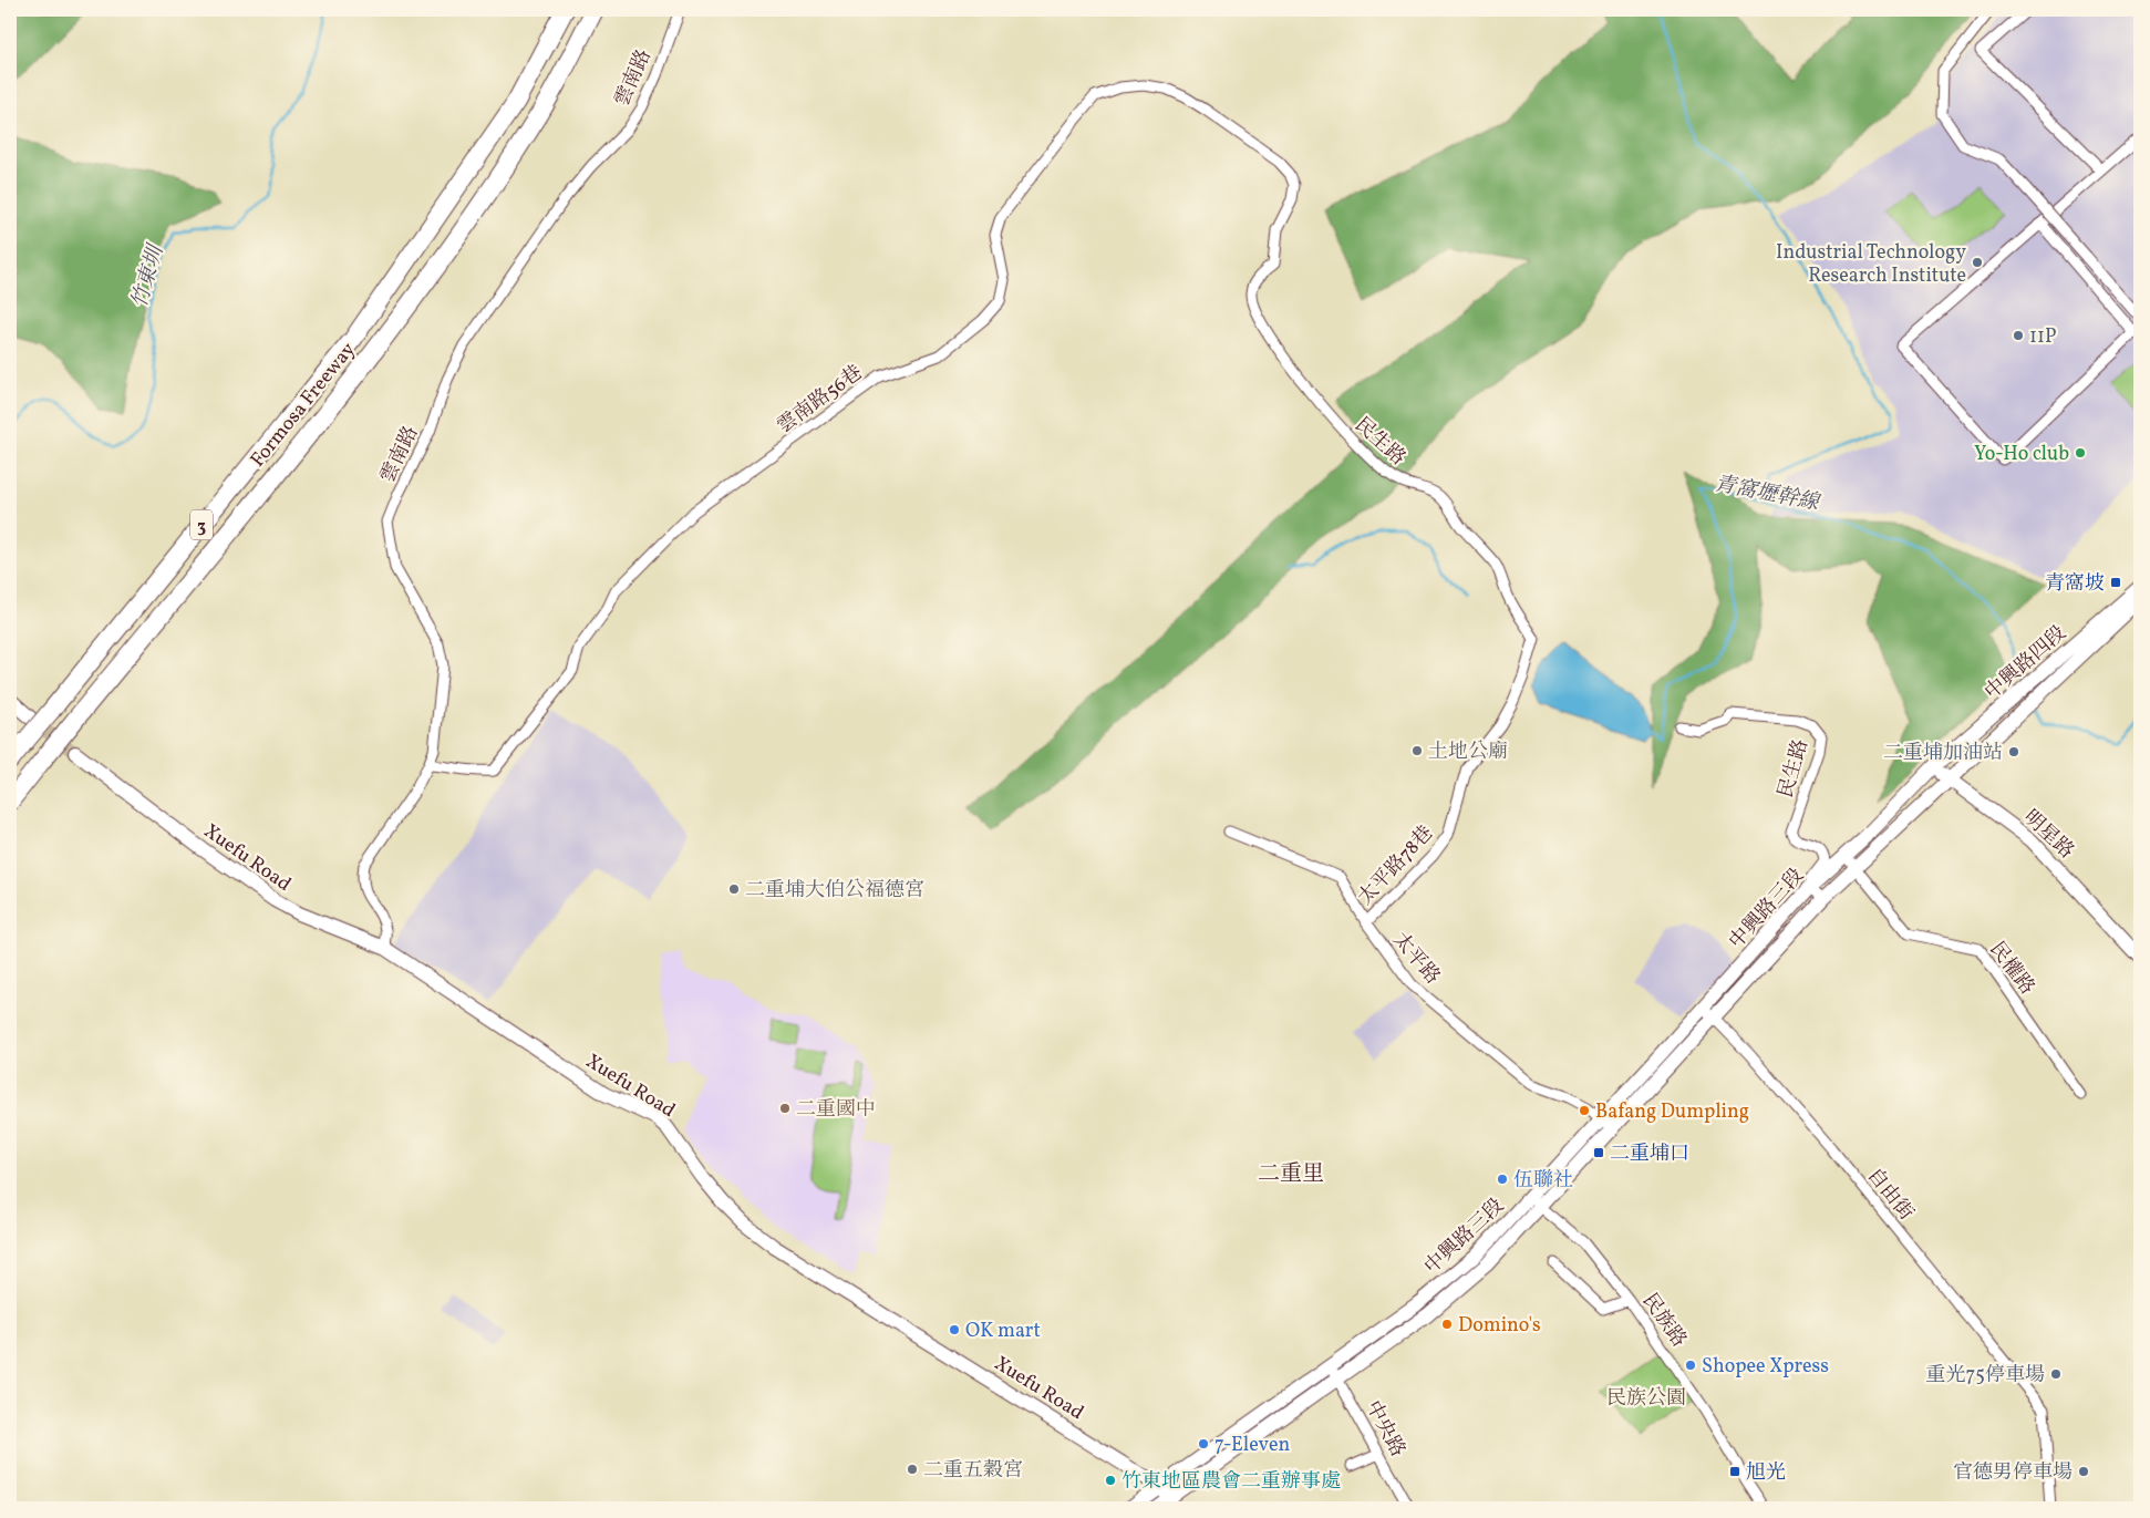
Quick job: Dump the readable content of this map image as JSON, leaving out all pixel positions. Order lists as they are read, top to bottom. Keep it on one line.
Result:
{"streets":{"highway":["Formosa Freeway","3"],"main road":["中興路四段","明星路","Xuefu Road","中興路三段"],"street":["雲南路","雲南路56巷","民生路","太平路78巷","太平路","民權路","自由街","民族路","中央路"]},"crossings":[["雲南路","雲南路56巷"],["雲南路","Xuefu Road"],["雲南路56巷","民生路"],["民生路","太平路78巷"],["民生路","中興路三段"],["中興路四段","明星路"],["中興路四段","中興路三段"],["中興路四段","太平路"],["中興路四段","民權路"],["中興路四段","自由街"],["明星路","中興路三段"],["Xuefu Road","中興路三段"],["太平路78巷","太平路"],["中興路三段","太平路"],["中興路三段","民權路"],["中興路三段","自由街"],["中興路三段","民族路"],["中興路三段","中央路"]],"districts":["二重里"],"water":["竹東圳","青窩壢幹線"],"parks":["民族公園"],"places":{"other":["Industrial Technology Research Institute","11P","Yo-Ho club","土地公廟","二重埔加油站","二重埔大伯公福德宮","二重國中","Bafang Dumpling","伍聯社","Domino's","OK mart","Shopee Xpress","重光75停車場","7-Eleven","二重五穀宮","官德男停車場","竹東地區農會二重辦事處"],"transit":["青窩坡","二重埔口","旭光"]}}
